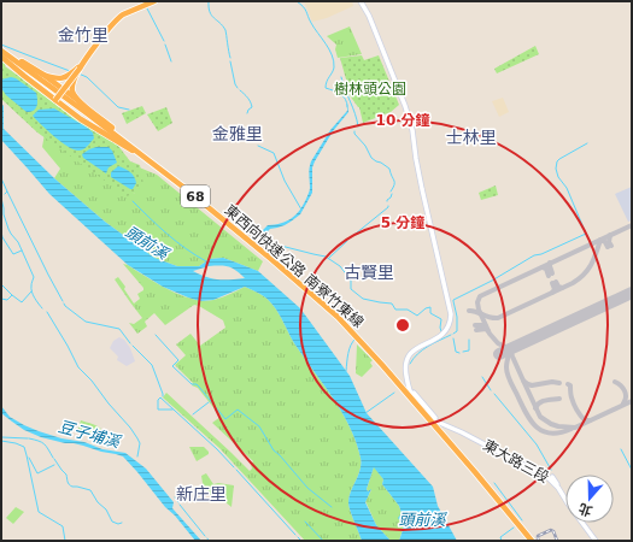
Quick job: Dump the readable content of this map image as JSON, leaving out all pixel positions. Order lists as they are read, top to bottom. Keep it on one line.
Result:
{"streets":{"highway":["68","東西向快速公路 南寮竹東線"],"main road":["東大路三段"]},"districts":["金竹里","金雅里","士林里","古賢里","新庄里"],"water":["頭前溪","豆子埔溪"],"parks":["樹林頭公園"],"north":"bottom","rings":["10 分鐘","5 分鐘"]}
